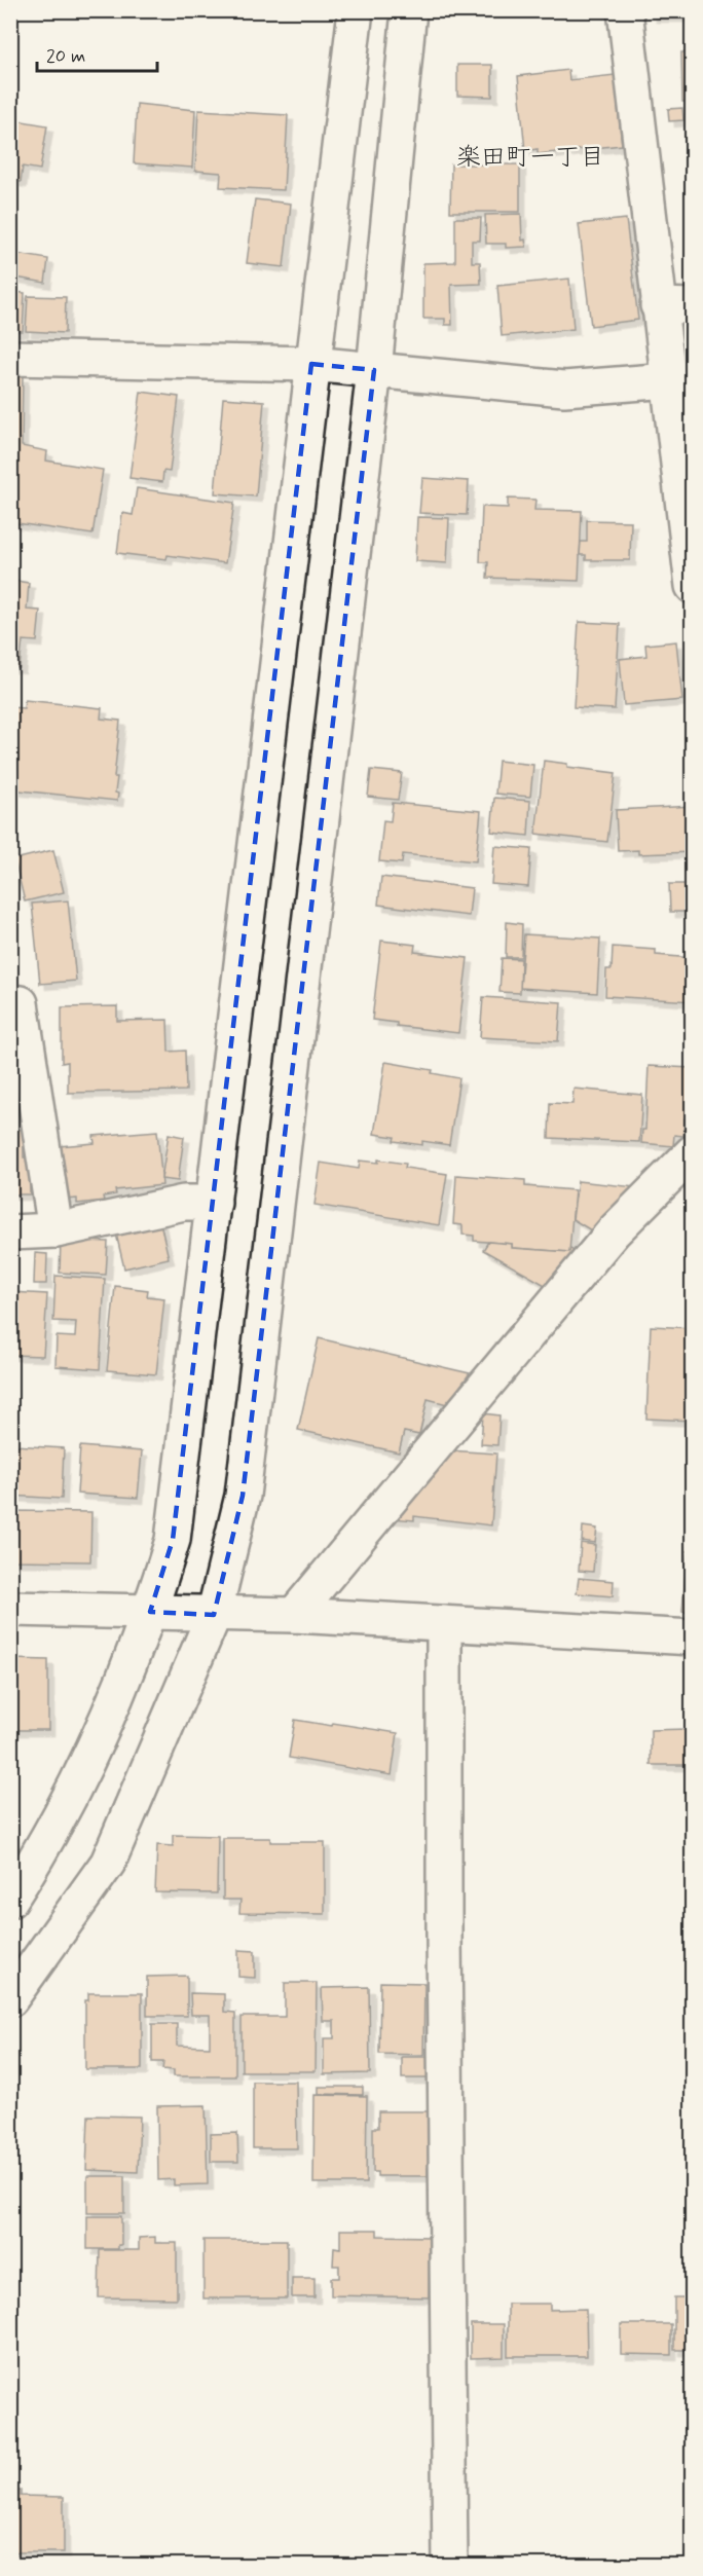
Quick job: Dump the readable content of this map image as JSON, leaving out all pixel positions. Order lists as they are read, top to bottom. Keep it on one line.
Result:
{"districts":["楽田町一丁目"],"scale_bar":"20 m"}
